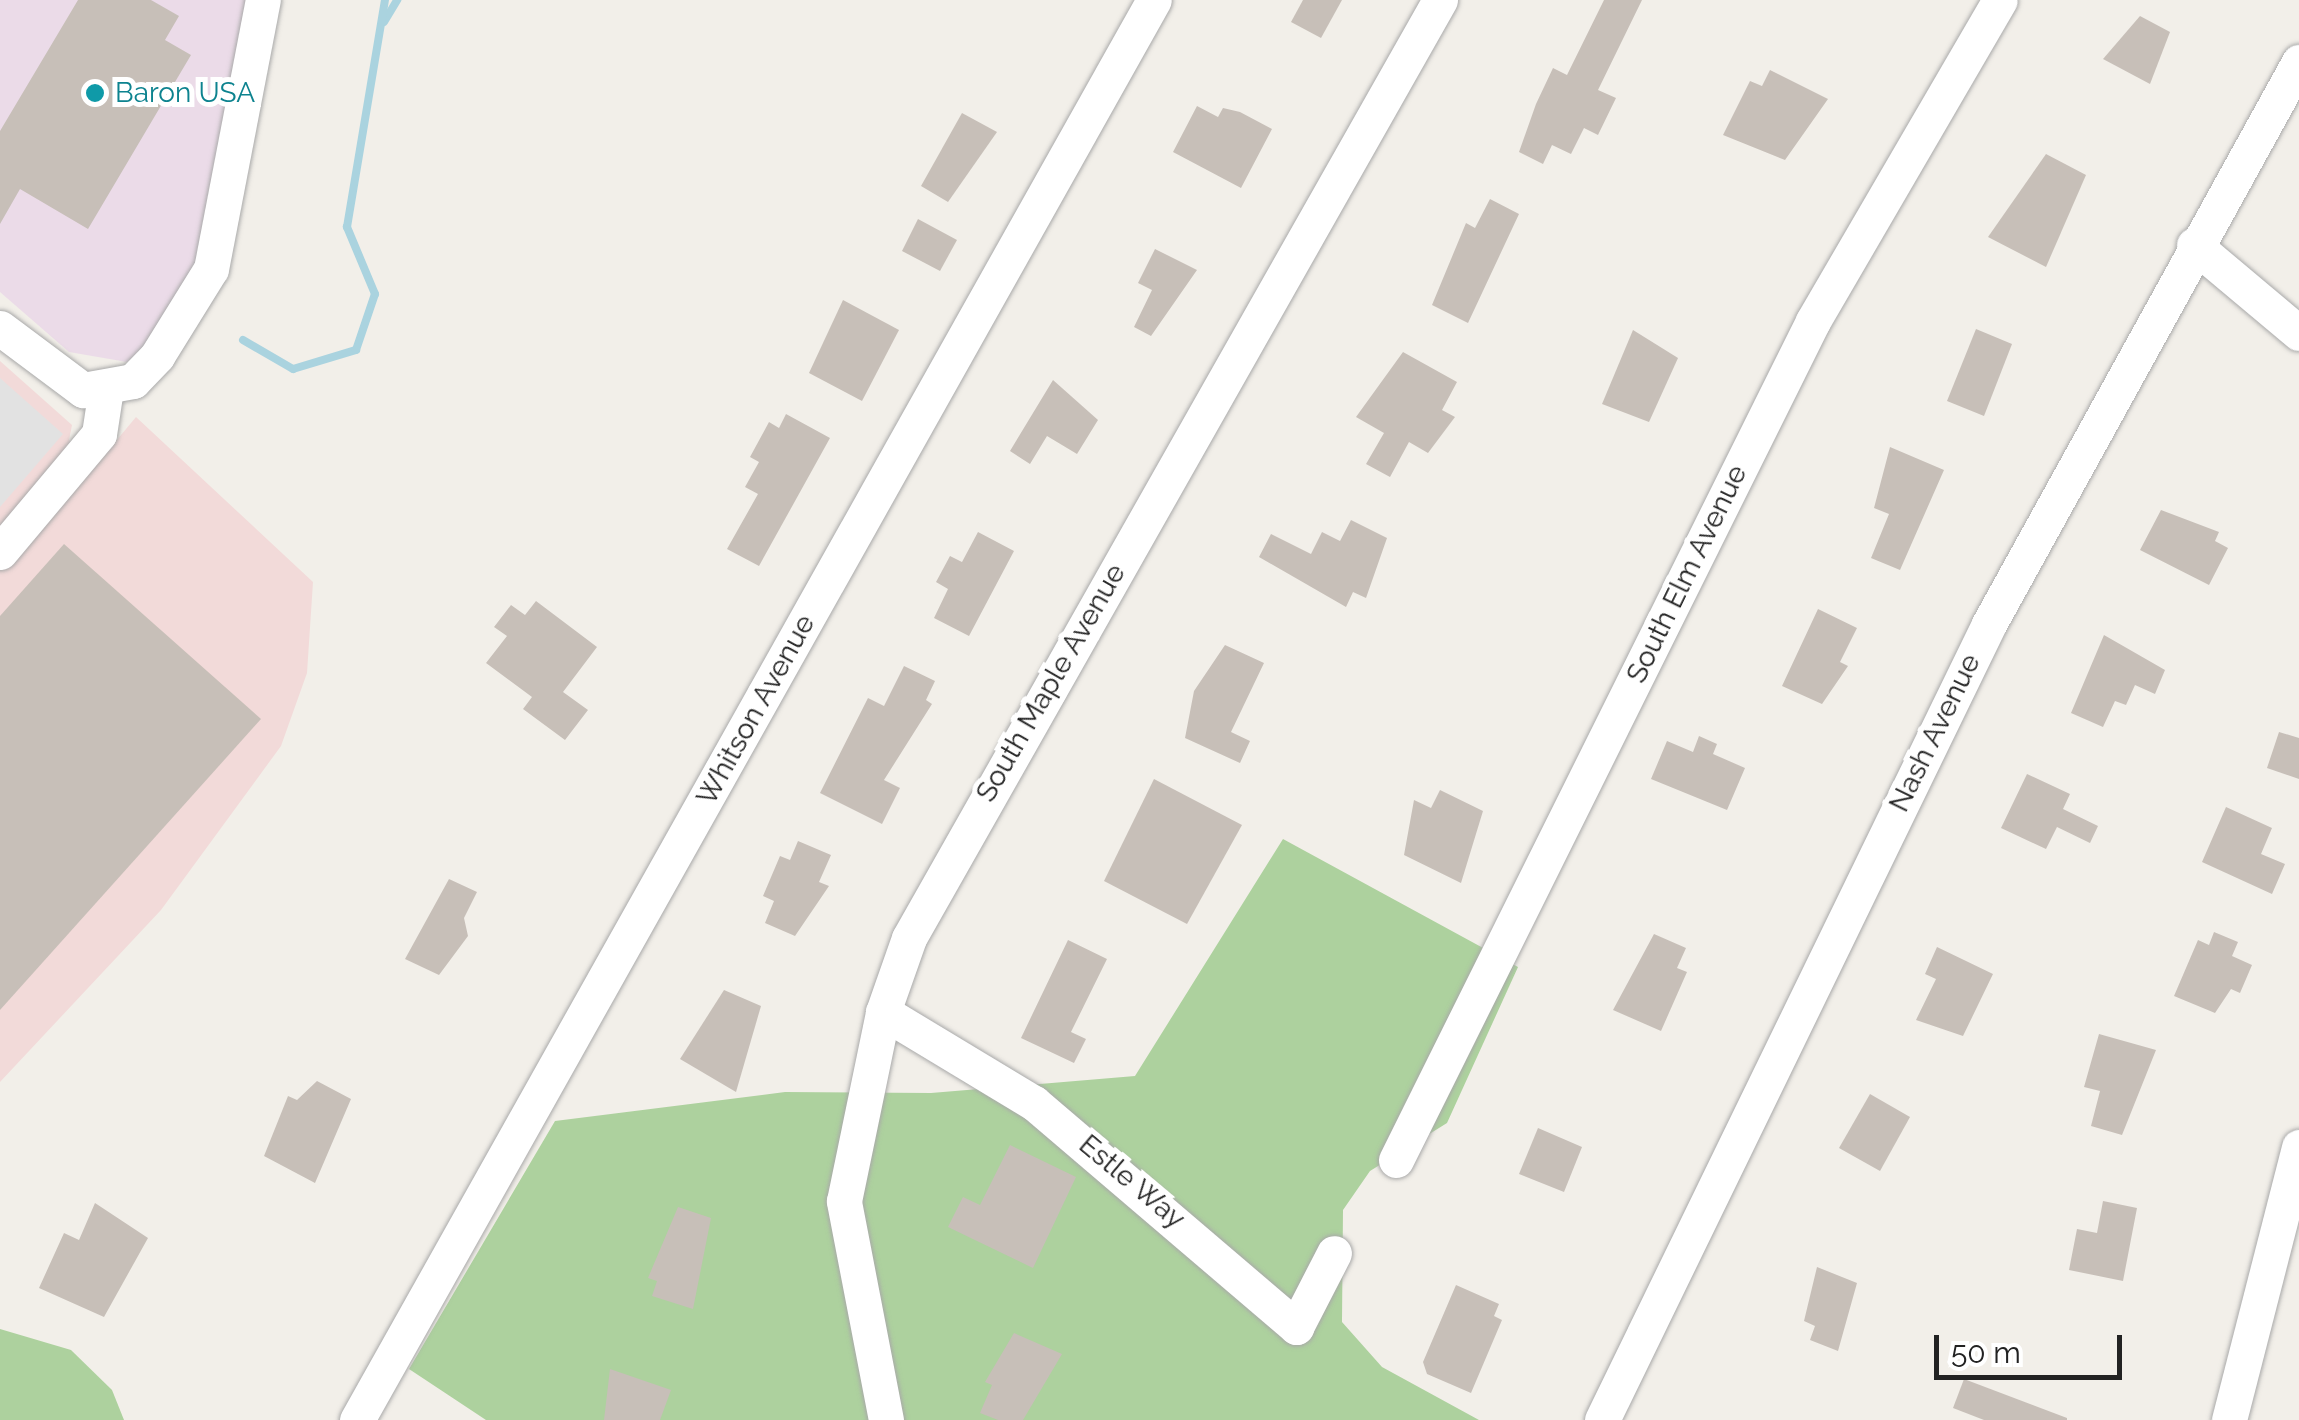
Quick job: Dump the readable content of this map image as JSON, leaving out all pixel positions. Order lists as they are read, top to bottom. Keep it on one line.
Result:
{"streets":{"street":["South Elm Avenue","South Maple Avenue","Whitson Avenue","Nash Avenue","Estle Way"]},"crossings":[["South Maple Avenue","Estle Way"]],"places":["Baron USA"],"scale_bar":"50 m"}
